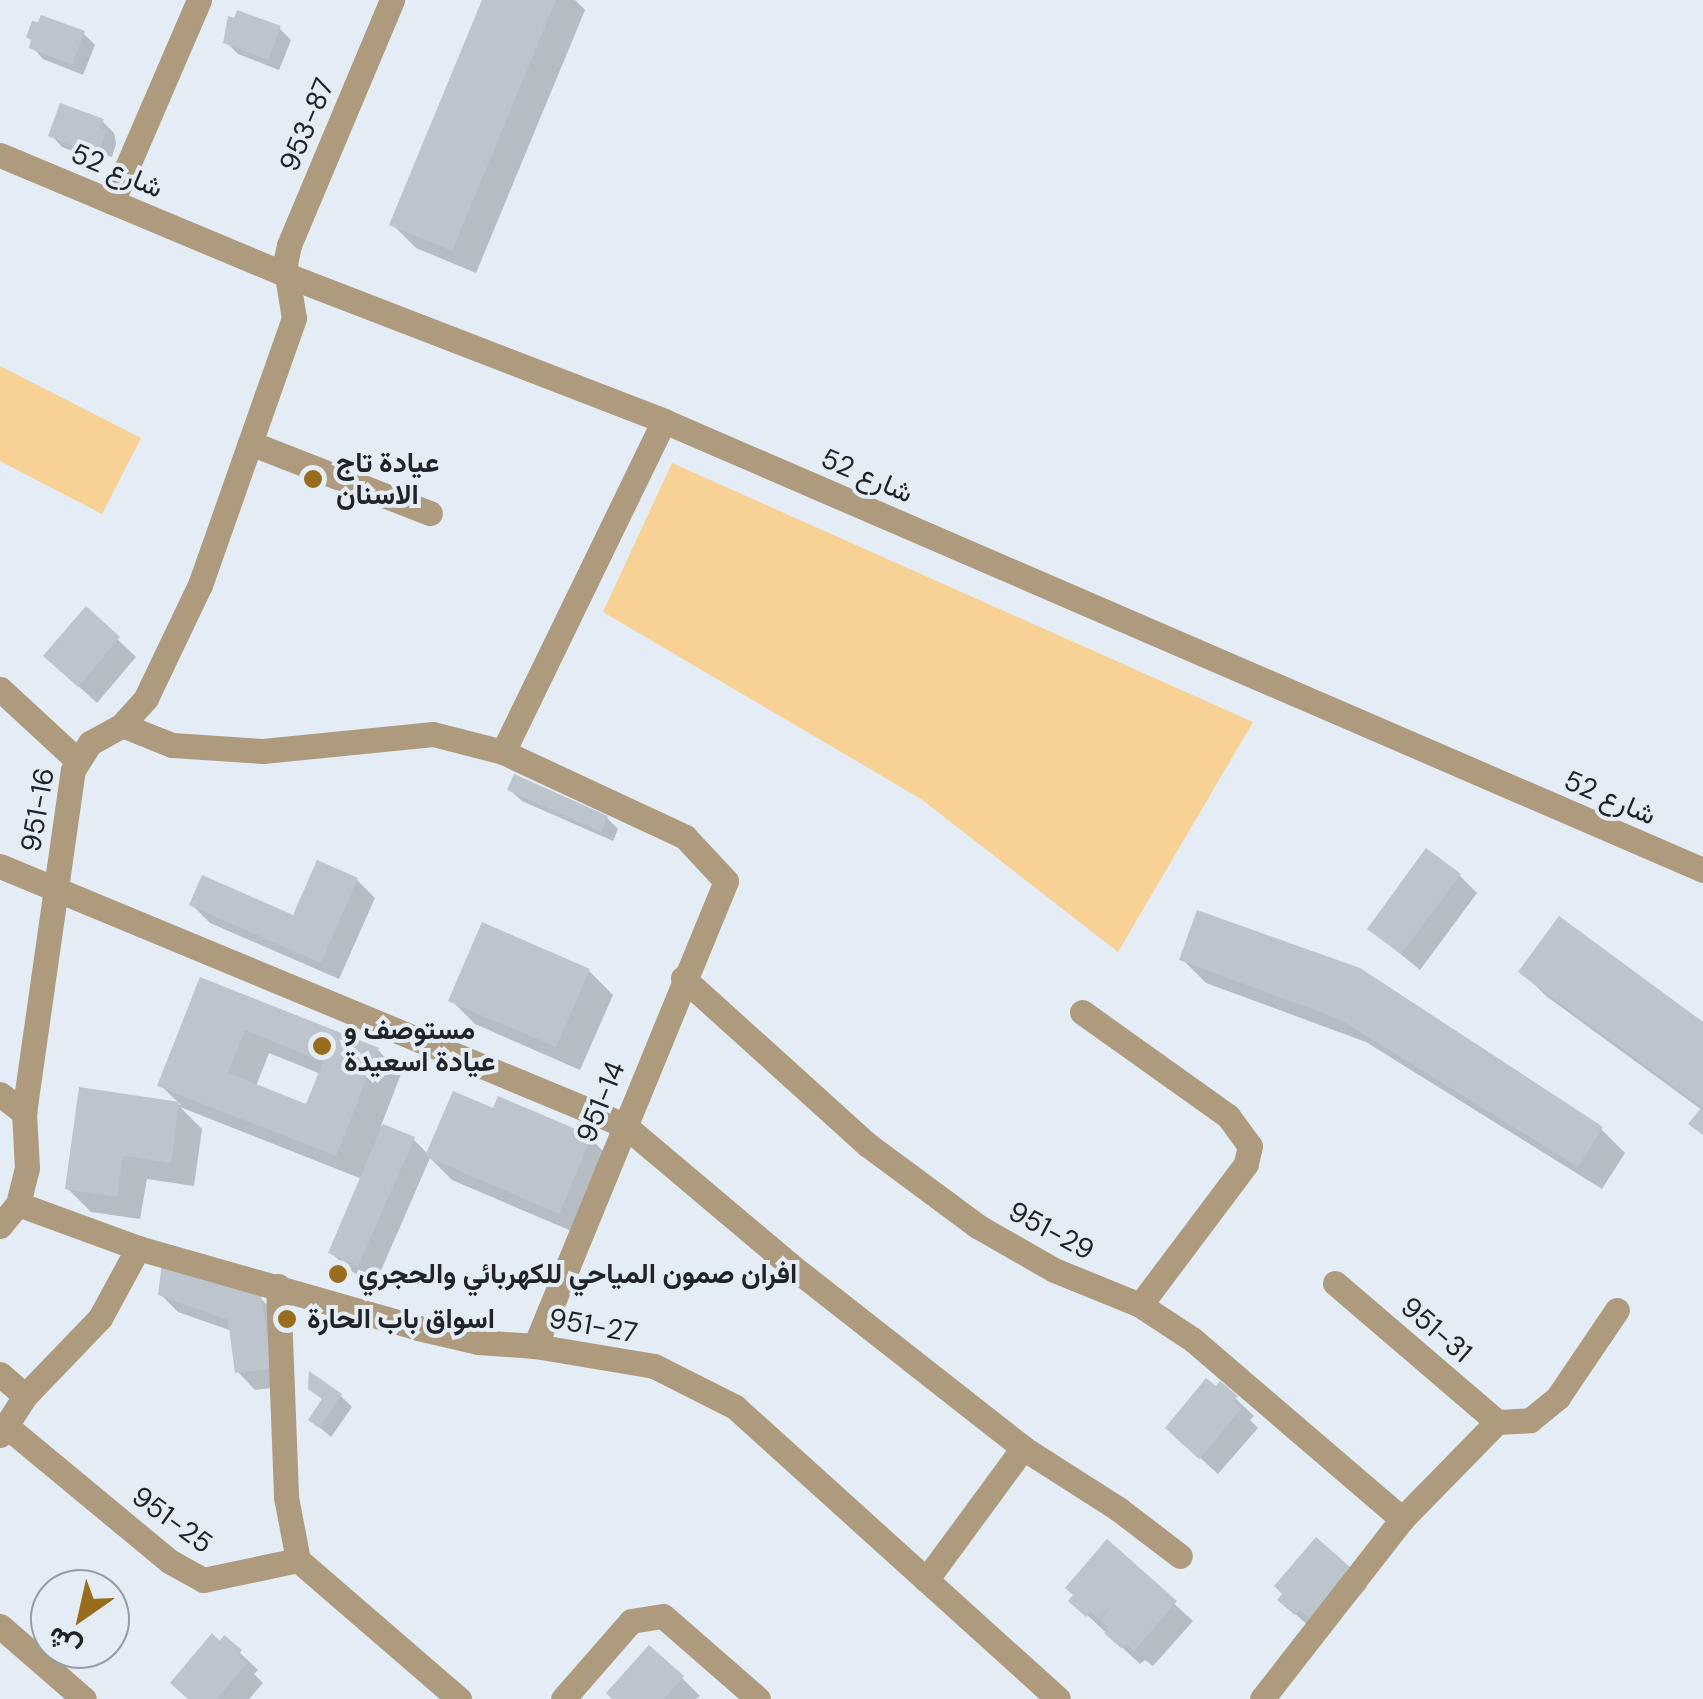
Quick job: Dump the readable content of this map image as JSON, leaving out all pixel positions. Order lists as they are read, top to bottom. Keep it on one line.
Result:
{"streets":{"street":["953-87","شارع 52","951-16","951-14","951-29","951-27","951-31","951-25"]},"crossings":[["953-87","شارع 52"],["953-87","951-16"],["شارع 52","951-16"],["951-16","951-27"],["951-14","951-29"],["951-14","951-27"]],"places":["عيادة تاج الاسنان","مستوصف و عيادة اسعيدة","افران صمون المياحي للكهربائي والحجري","اسواق باب الحارة"],"north":"bottom left"}
